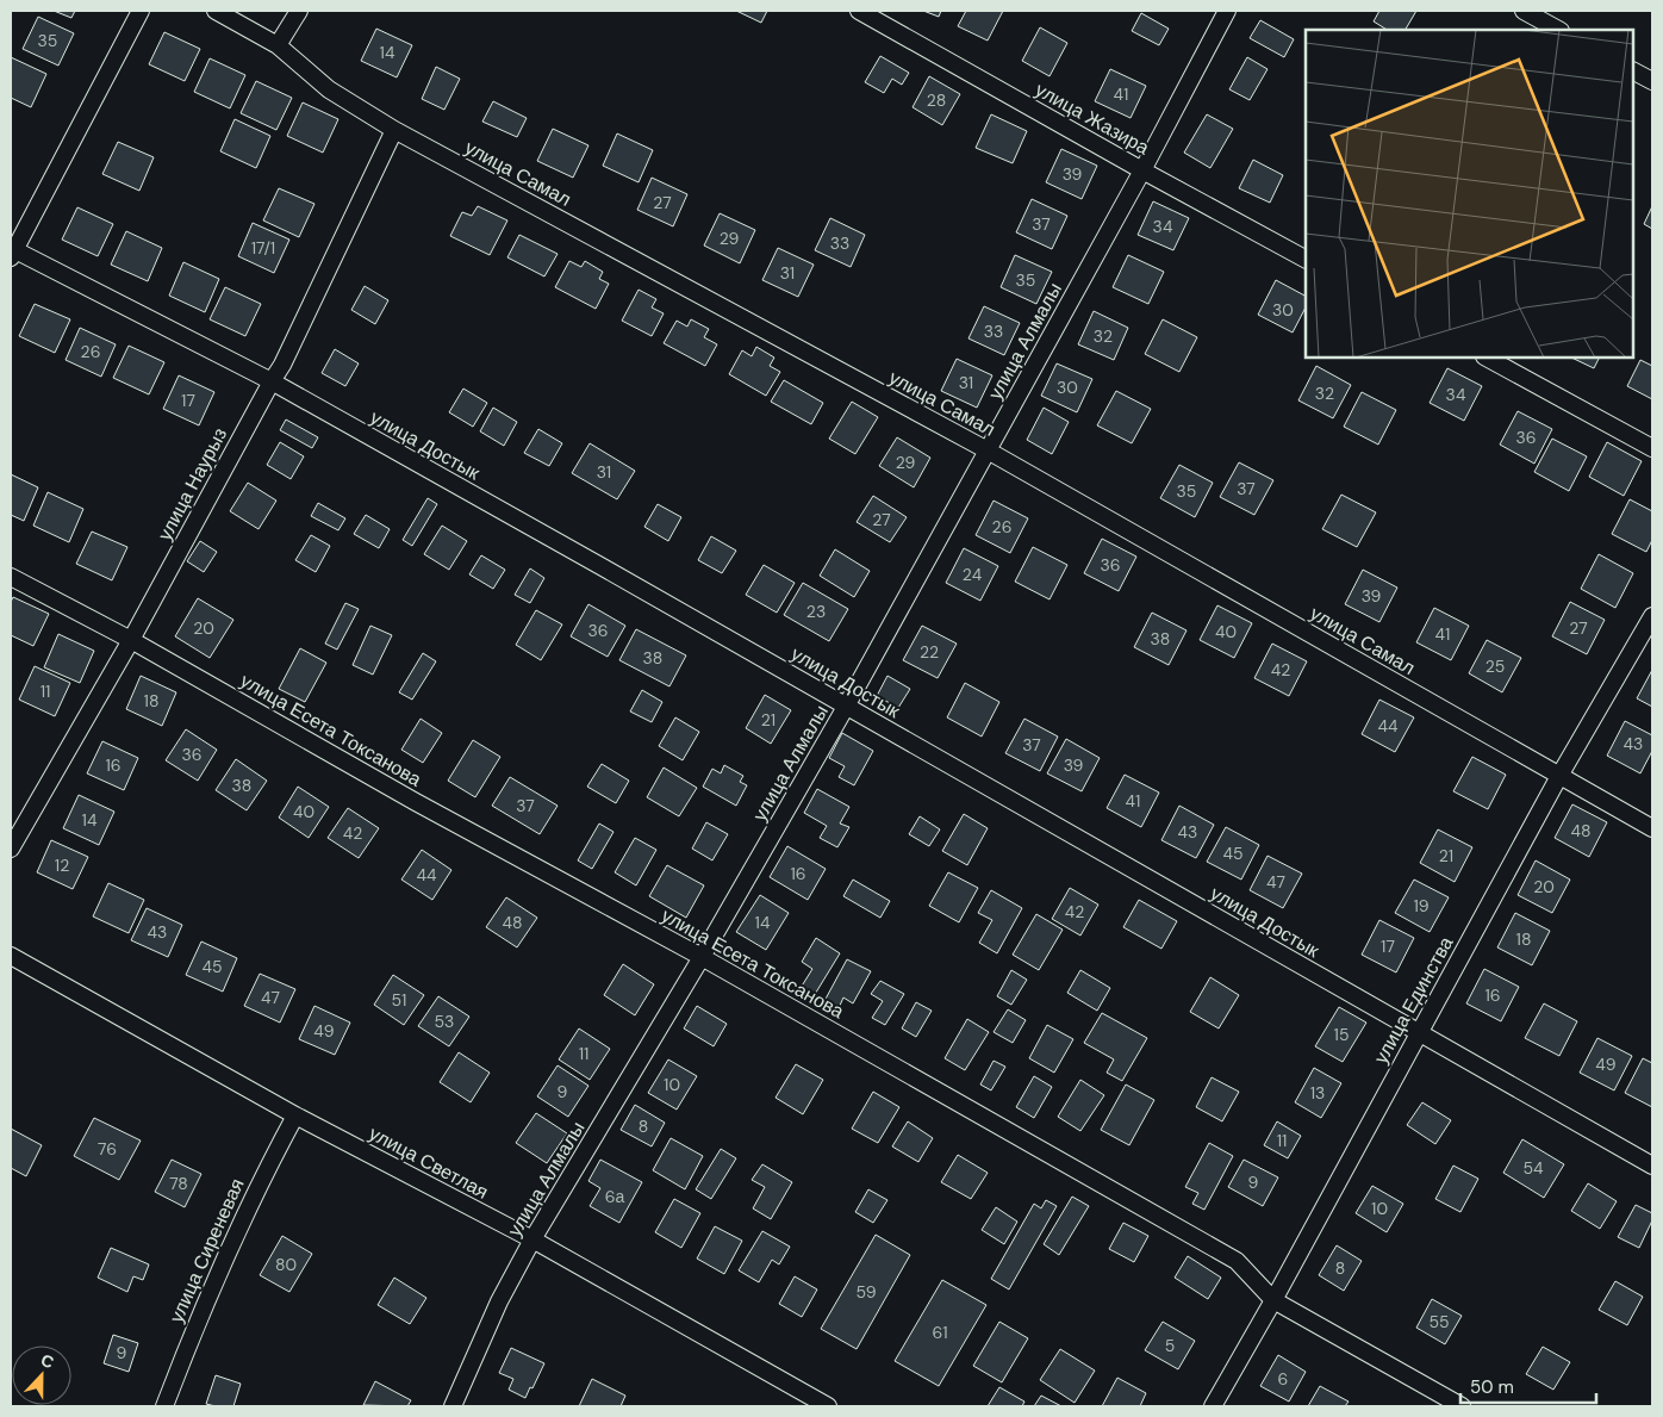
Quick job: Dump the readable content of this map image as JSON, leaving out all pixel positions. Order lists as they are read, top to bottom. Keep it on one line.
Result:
{"streets":{"street":["улица Жазира","улица Самал","улица Алмалы","улица Достык","улица Наурыз","улица Есета Токсанова","улица Единства","улица Светлая","улица Сиреневая"]},"crossings":[["улица Жазира","улица Алмалы"],["улица Самал","улица Алмалы"],["улица Самал","улица Наурыз"],["улица Самал","улица Единства"],["улица Алмалы","улица Достык"],["улица Алмалы","улица Есета Токсанова"],["улица Алмалы","улица Светлая"],["улица Достык","улица Наурыз"],["улица Достык","улица Единства"],["улица Наурыз","улица Есета Токсанова"],["улица Есета Токсанова","улица Единства"],["улица Светлая","улица Сиреневая"]],"house_numbers":["35","14","41","28","39","27","37","34","29","33","17/1","31","35","30","33","32","26","31","30","32","34","17","36","29","31","37","35","27","26","36","24","39","23","20","27","36","40","41","38","22","38","25","42","11","18","21","44","43","37","36","16","39","38","41","37","40","14","48","43","42","45","21","12","16","44","47","20","19","42","48","14","43","18","17","45","16","47","51","53","49","15","11","49","10","9","13","8","11","76","54","9","78","6а","10","80","8","59","55","61","5","9","6"],"scale_bar":"50 m","north":"top"}
